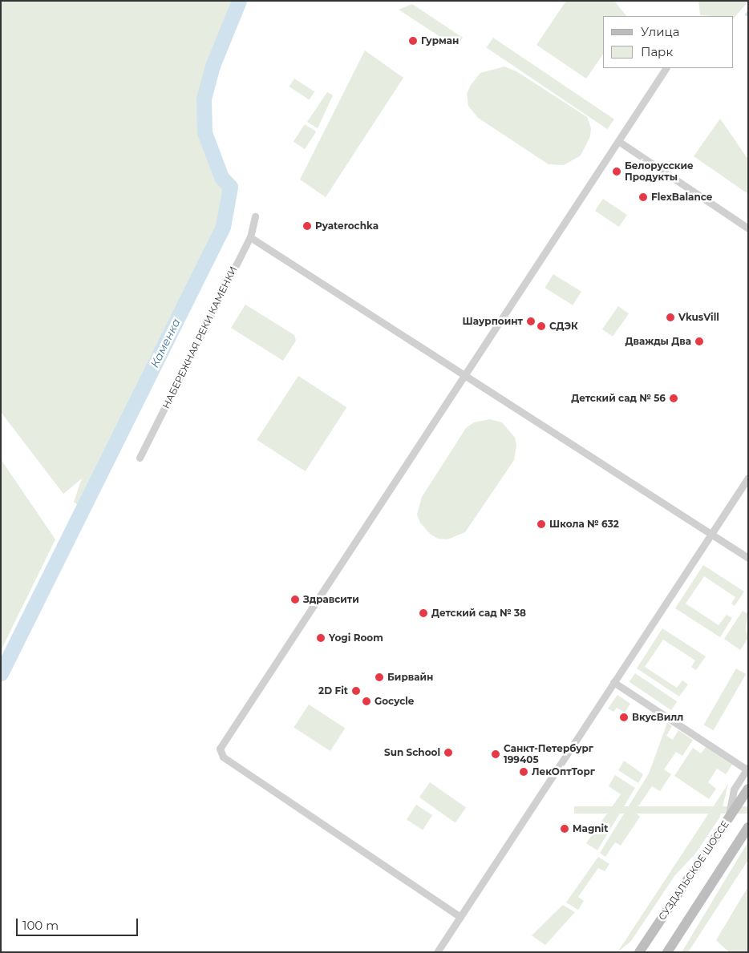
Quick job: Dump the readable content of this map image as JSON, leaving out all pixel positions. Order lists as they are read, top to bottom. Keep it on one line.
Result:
{"streets":{"main road":["СУЗДАЛЬСКОЕ ШОССЕ"],"street":["НАБЕРЕЖНАЯ РЕКИ КАМЕНКИ"]},"water":["Каменка"],"places":["Гурман","Белорусские Продукты","FlexBalance","Pyaterochka","VkusVill","Шаурпоинт","СДЭК","Дважды Два","Детский сад № 56","Школа № 632","Здравсити","Детский сад № 38","Yogi Room","Бирвайн","2D Fit","Gocycle","ВкусВилл","Sun School","Санкт-Петербург 199405","ЛекОптТорг","Magnit"],"legend":["Улица","Парк"],"scale_bar":"100 m"}
